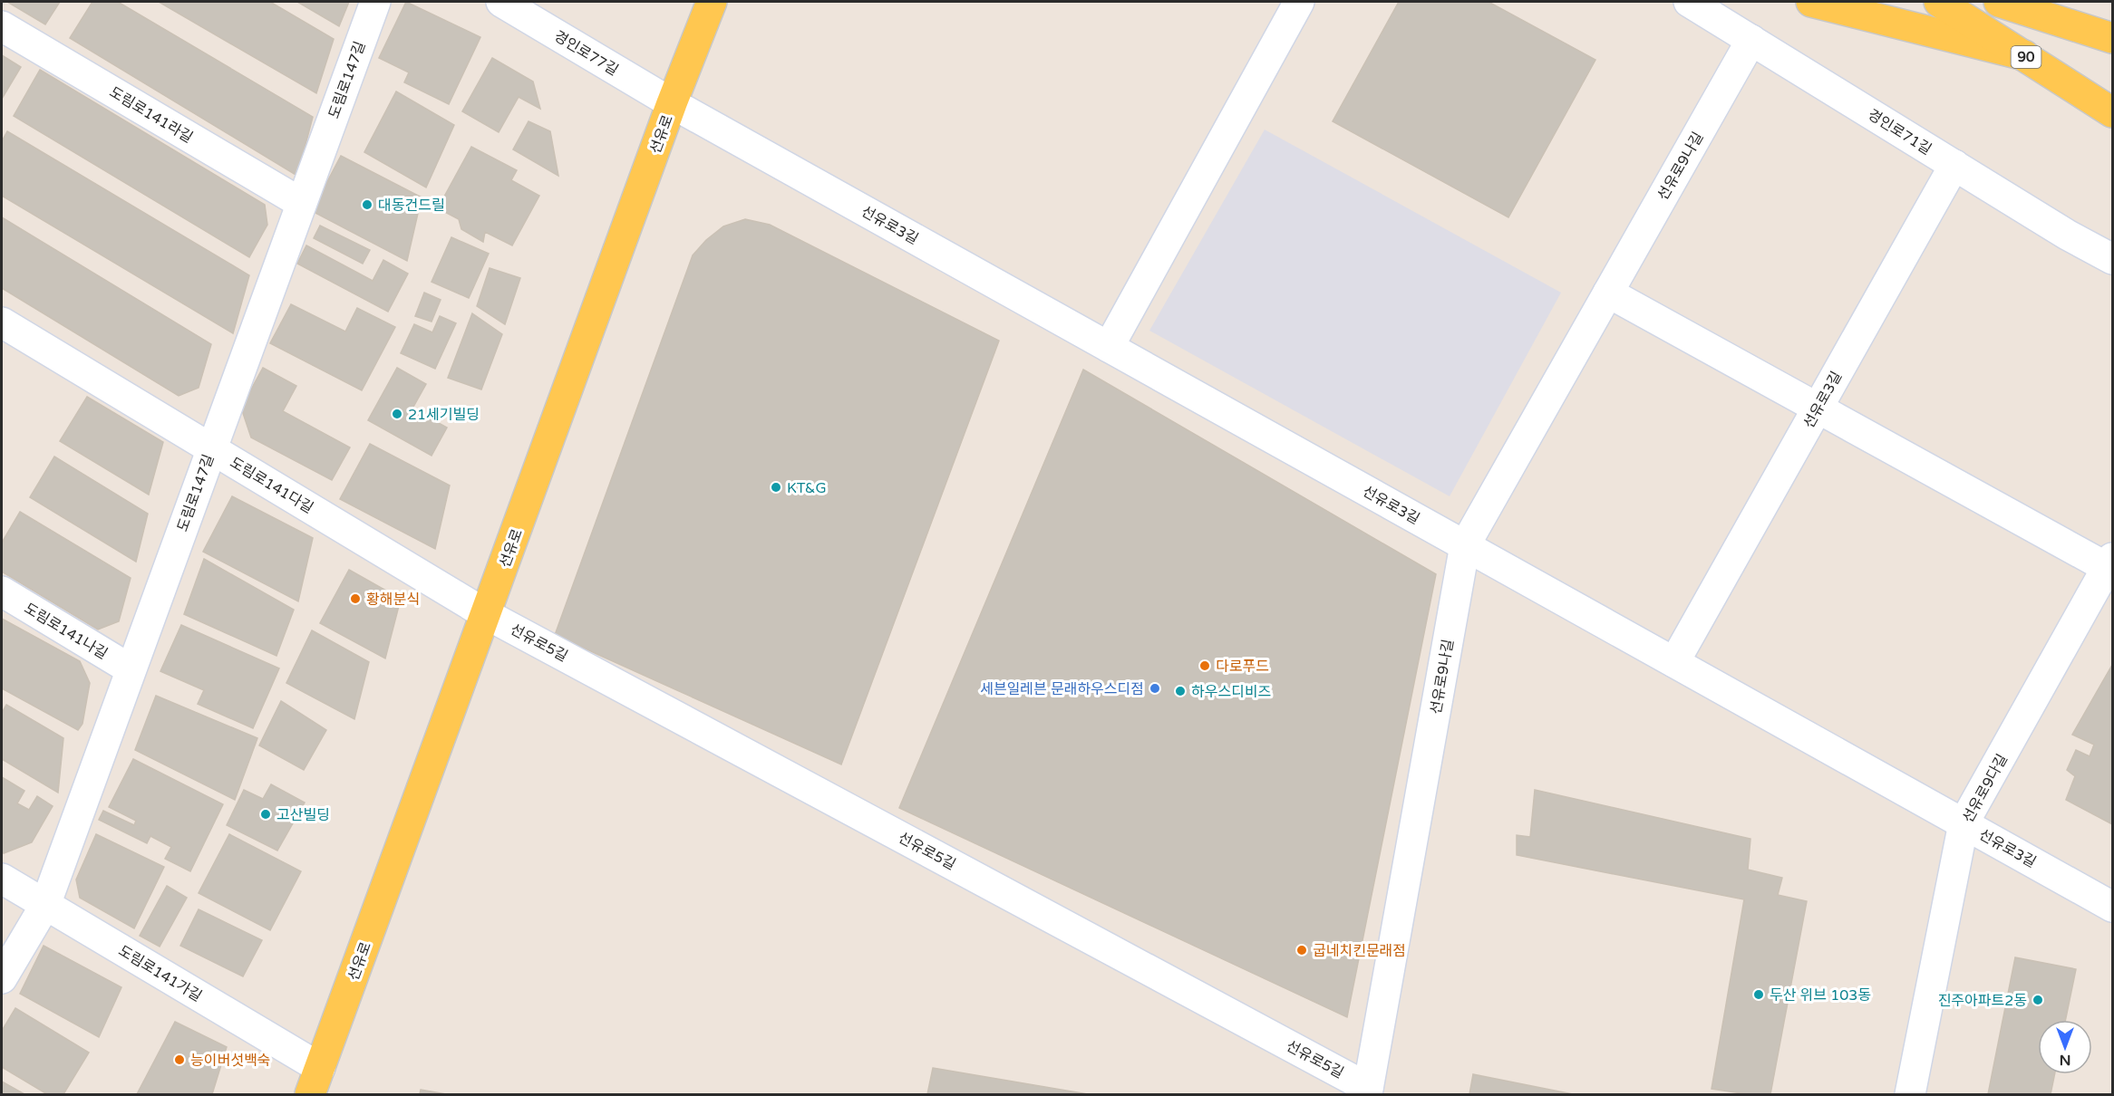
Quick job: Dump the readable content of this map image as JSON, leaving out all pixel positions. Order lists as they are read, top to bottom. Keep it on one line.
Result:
{"streets":{"main road":["90","선유로"],"street":["경인로77길","도림로147길","도림로141라길","경인로71길","선유로9나길","선유로3길","도림로141다길","도림로141나길","선유로5길","선유로9다길","도림로141가길"]},"crossings":[["경인로77길","선유로"],["경인로77길","선유로3길"],["도림로147길","도림로141라길"],["도림로147길","도림로141다길"],["도림로147길","도림로141나길"],["도림로147길","도림로141가길"],["경인로71길","선유로9나길"],["경인로71길","선유로3길"],["선유로","선유로3길"],["선유로","도림로141다길"],["선유로","선유로5길"],["선유로","도림로141가길"],["선유로9나길","선유로3길"],["선유로9나길","선유로5길"],["선유로3길","선유로9다길"],["도림로141다길","선유로5길"]],"places":["대동건드릴","21세기빌딩","KT&G","황해분식","다로푸드","세븐일레븐 문래하우스디점","하우스디비즈","고산빌딩","굽네치킨문래점","두산 위브 103동","진주아파트2동","능이버섯백숙"],"north":"bottom"}
